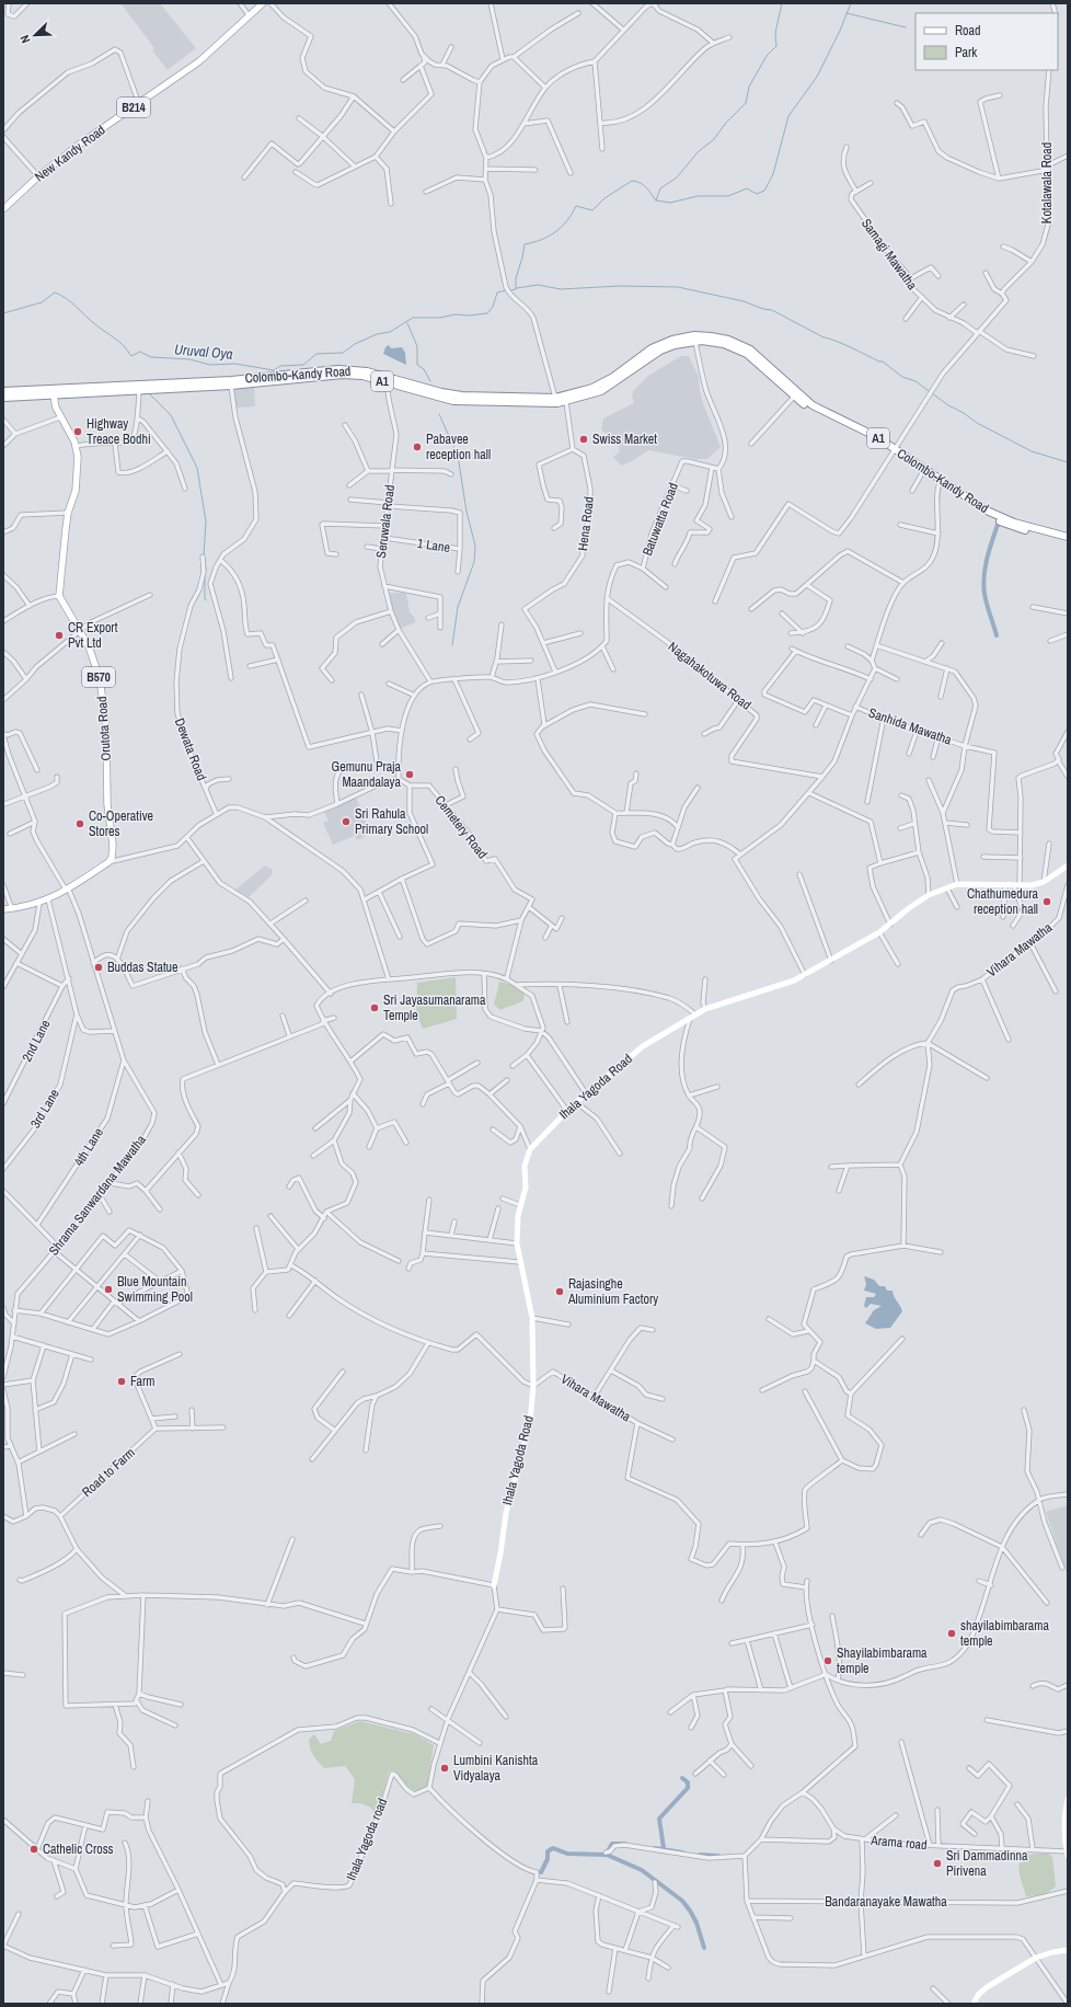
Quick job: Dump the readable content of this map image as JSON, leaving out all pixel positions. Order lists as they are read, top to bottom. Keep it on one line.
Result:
{"streets":{"highway":["Colombo-Kandy Road","A1"],"main road":["B214","New Kandy Road","B570","Orutota Road"],"street":["Kotalawala Road","Samagi Mawatha","Batuwatta Road","Seruwala Road","Hena Road","1 Lane","Nagahakotuwa Road","Sanhida Mawatha","Dewata Road","Cemetery Road","Vihara Mawatha","2nd Lane","Ihala Yagoda Road","3rd Lane","4th Lane","Shrama Sanwardana Mawatha","Road to Farm","Ihala Yagoda road","Arama road","Bandaranayake Mawatha"]},"crossings":[["Kotalawala Road","Samagi Mawatha"],["Kotalawala Road","Colombo-Kandy Road"],["Colombo-Kandy Road","Seruwala Road"],["Batuwatta Road","Nagahakotuwa Road"],["Seruwala Road","1 Lane"],["Vihara Mawatha","Ihala Yagoda Road"],["4th Lane","Shrama Sanwardana Mawatha"]],"water":["Uruval Oya"],"places":["Highway Treace Bodhi","Swiss Market","Pabavee reception hall","CR Export Pvt Ltd","Gemunu Praja Maandalaya","Sri Rahula Primary School","Co-Operative Stores","Chathumedura reception hall","Buddas Statue","Sri Jayasumanarama Temple","Blue Mountain Swimming Pool","Rajasinghe Aluminium Factory","Farm","shayilabimbarama temple","Shayilabimbarama temple","Lumbini Kanishta Vidyalaya","Cathelic Cross","Sri Dammadinna Pirivena"],"legend":["Road","Park"],"north":"bottom left"}
